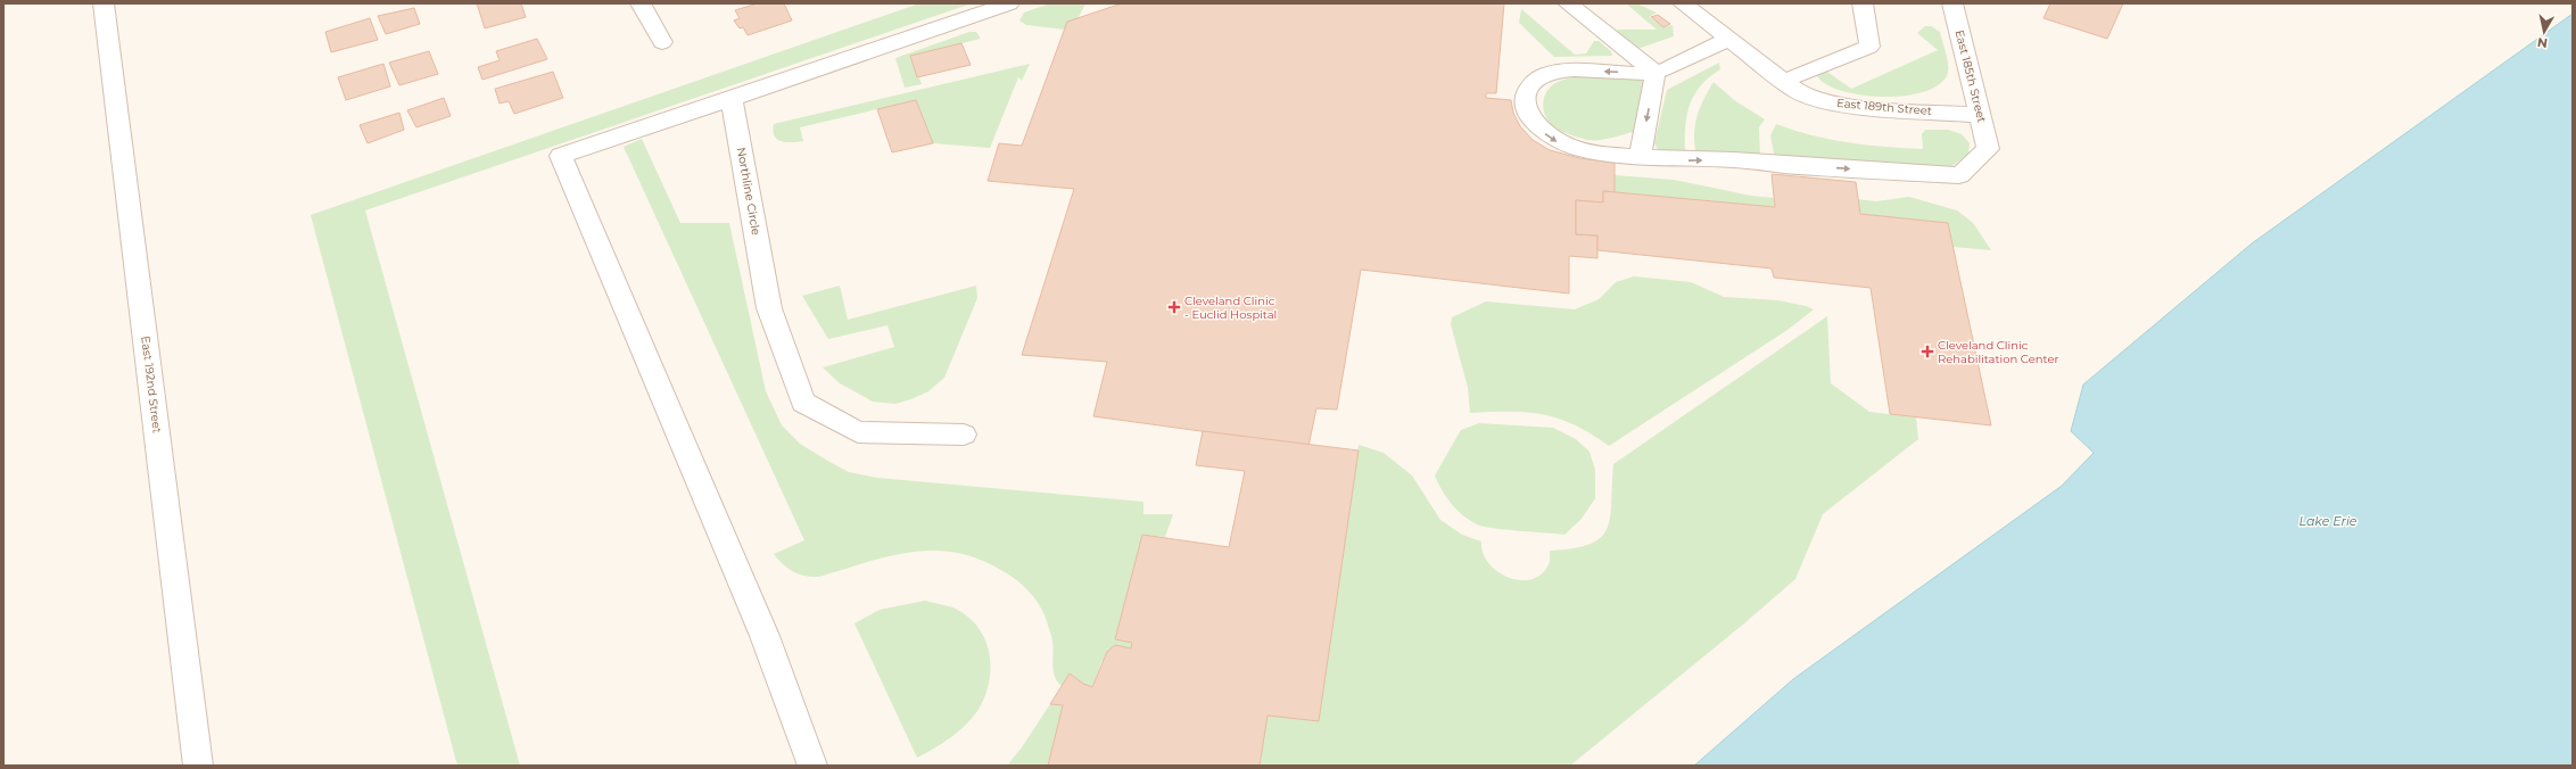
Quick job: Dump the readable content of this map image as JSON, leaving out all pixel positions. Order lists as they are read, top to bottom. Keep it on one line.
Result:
{"streets":{"street":["East 185th Street","East 189th Street","Northline Circle","East 192nd Street"]},"crossings":[["East 185th Street","East 189th Street"]],"one_way":["East 185th Street"],"water":["Lake Erie"],"places":{"health":["Cleveland Clinic - Euclid Hospital","Cleveland Clinic Rehabilitation Center"]},"north":"bottom"}
